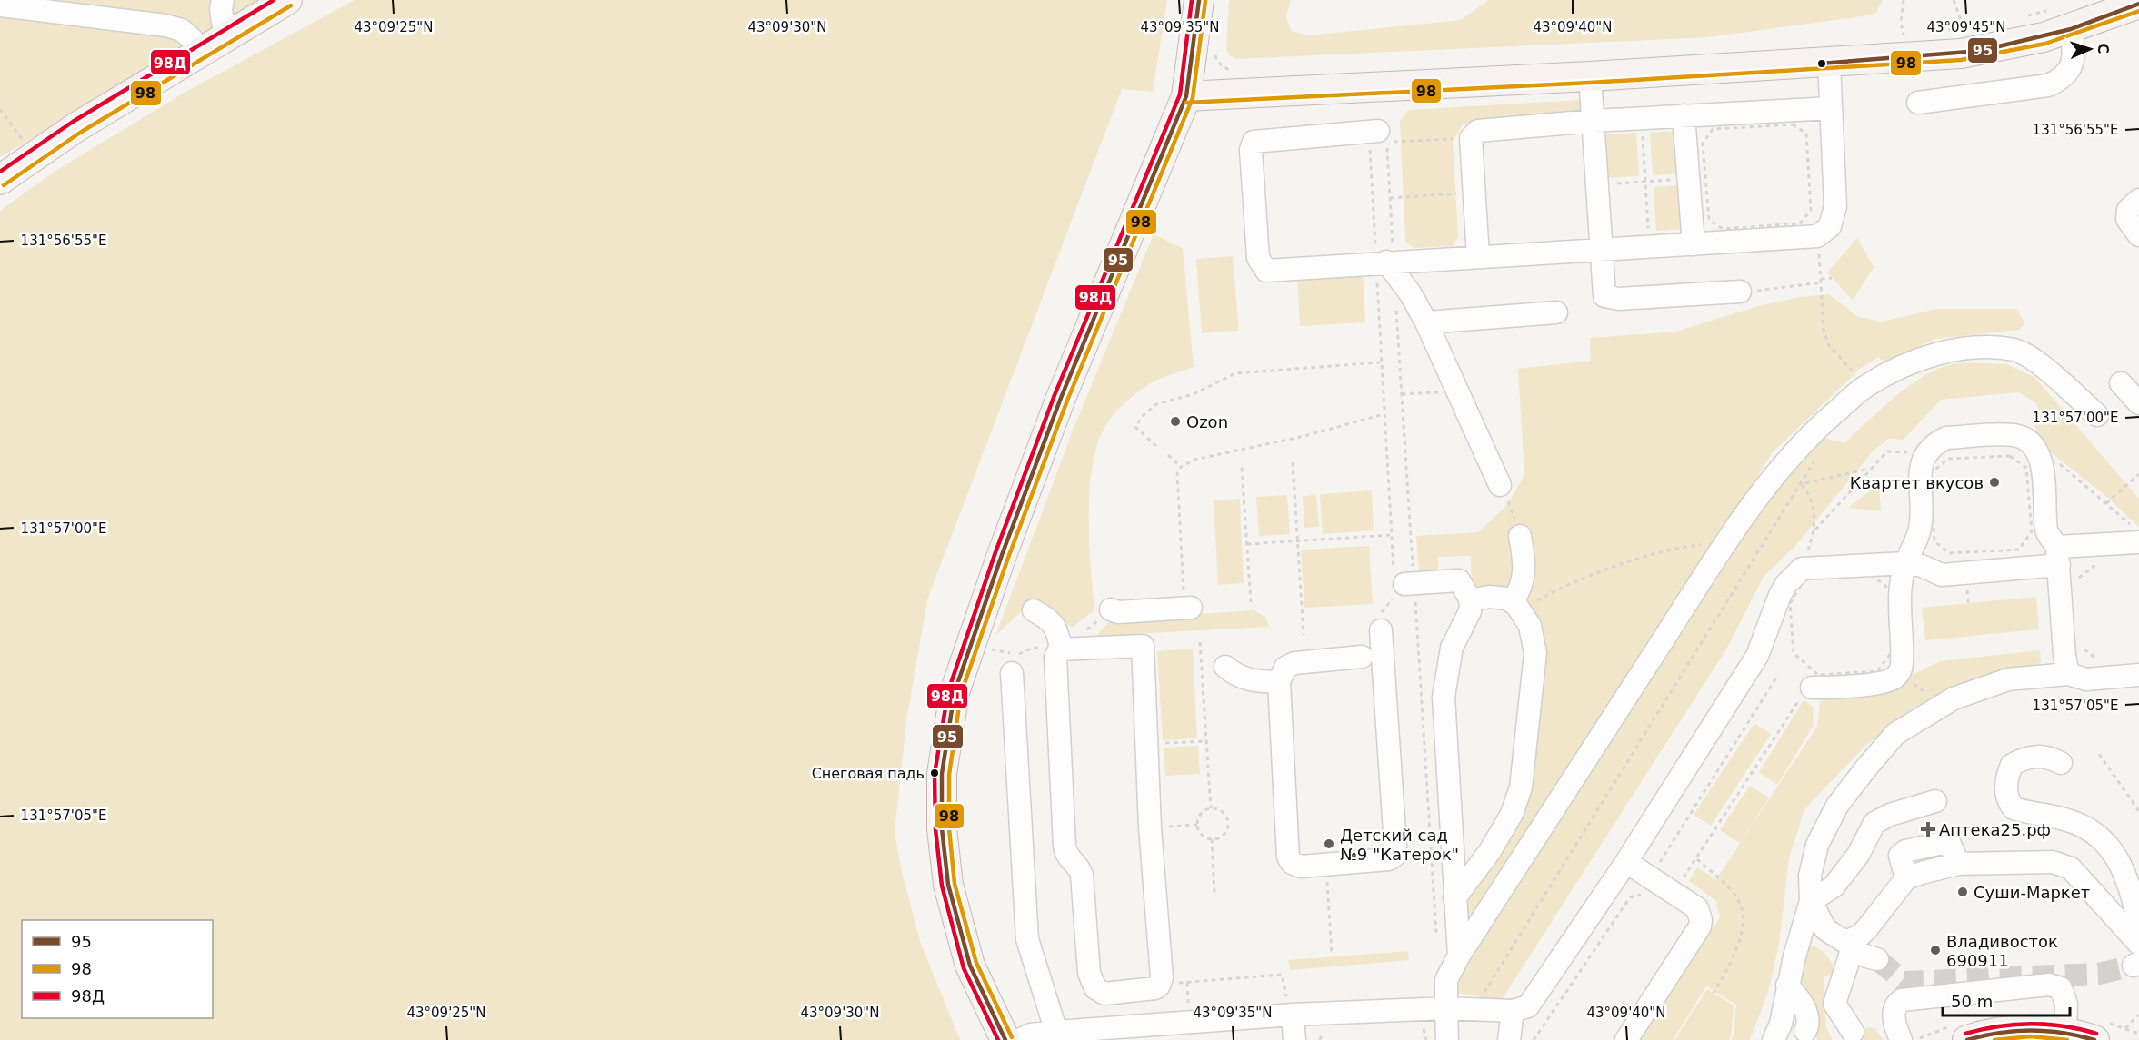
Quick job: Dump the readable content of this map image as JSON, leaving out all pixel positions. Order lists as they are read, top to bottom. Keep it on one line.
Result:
{"places":{"other":["Ozon","Квартет вкусов","Снеговая падь","Детский сад №9 \"Катерок\"","Суши-Маркет","Владивосток 690911"],"health":["Аптека25.рф"]},"lines":["transit line 95","transit line 98Д","transit line 98"],"legend":["95","98","98Д"],"scale_bar":"50 m","north":"right","coordinates":["43°09'25\"N","43°09'30\"N","43°09'35\"N","43°09'40\"N","43°09'45\"N","131°56'55\"E","131°57'00\"E","131°57'05\"E"]}
